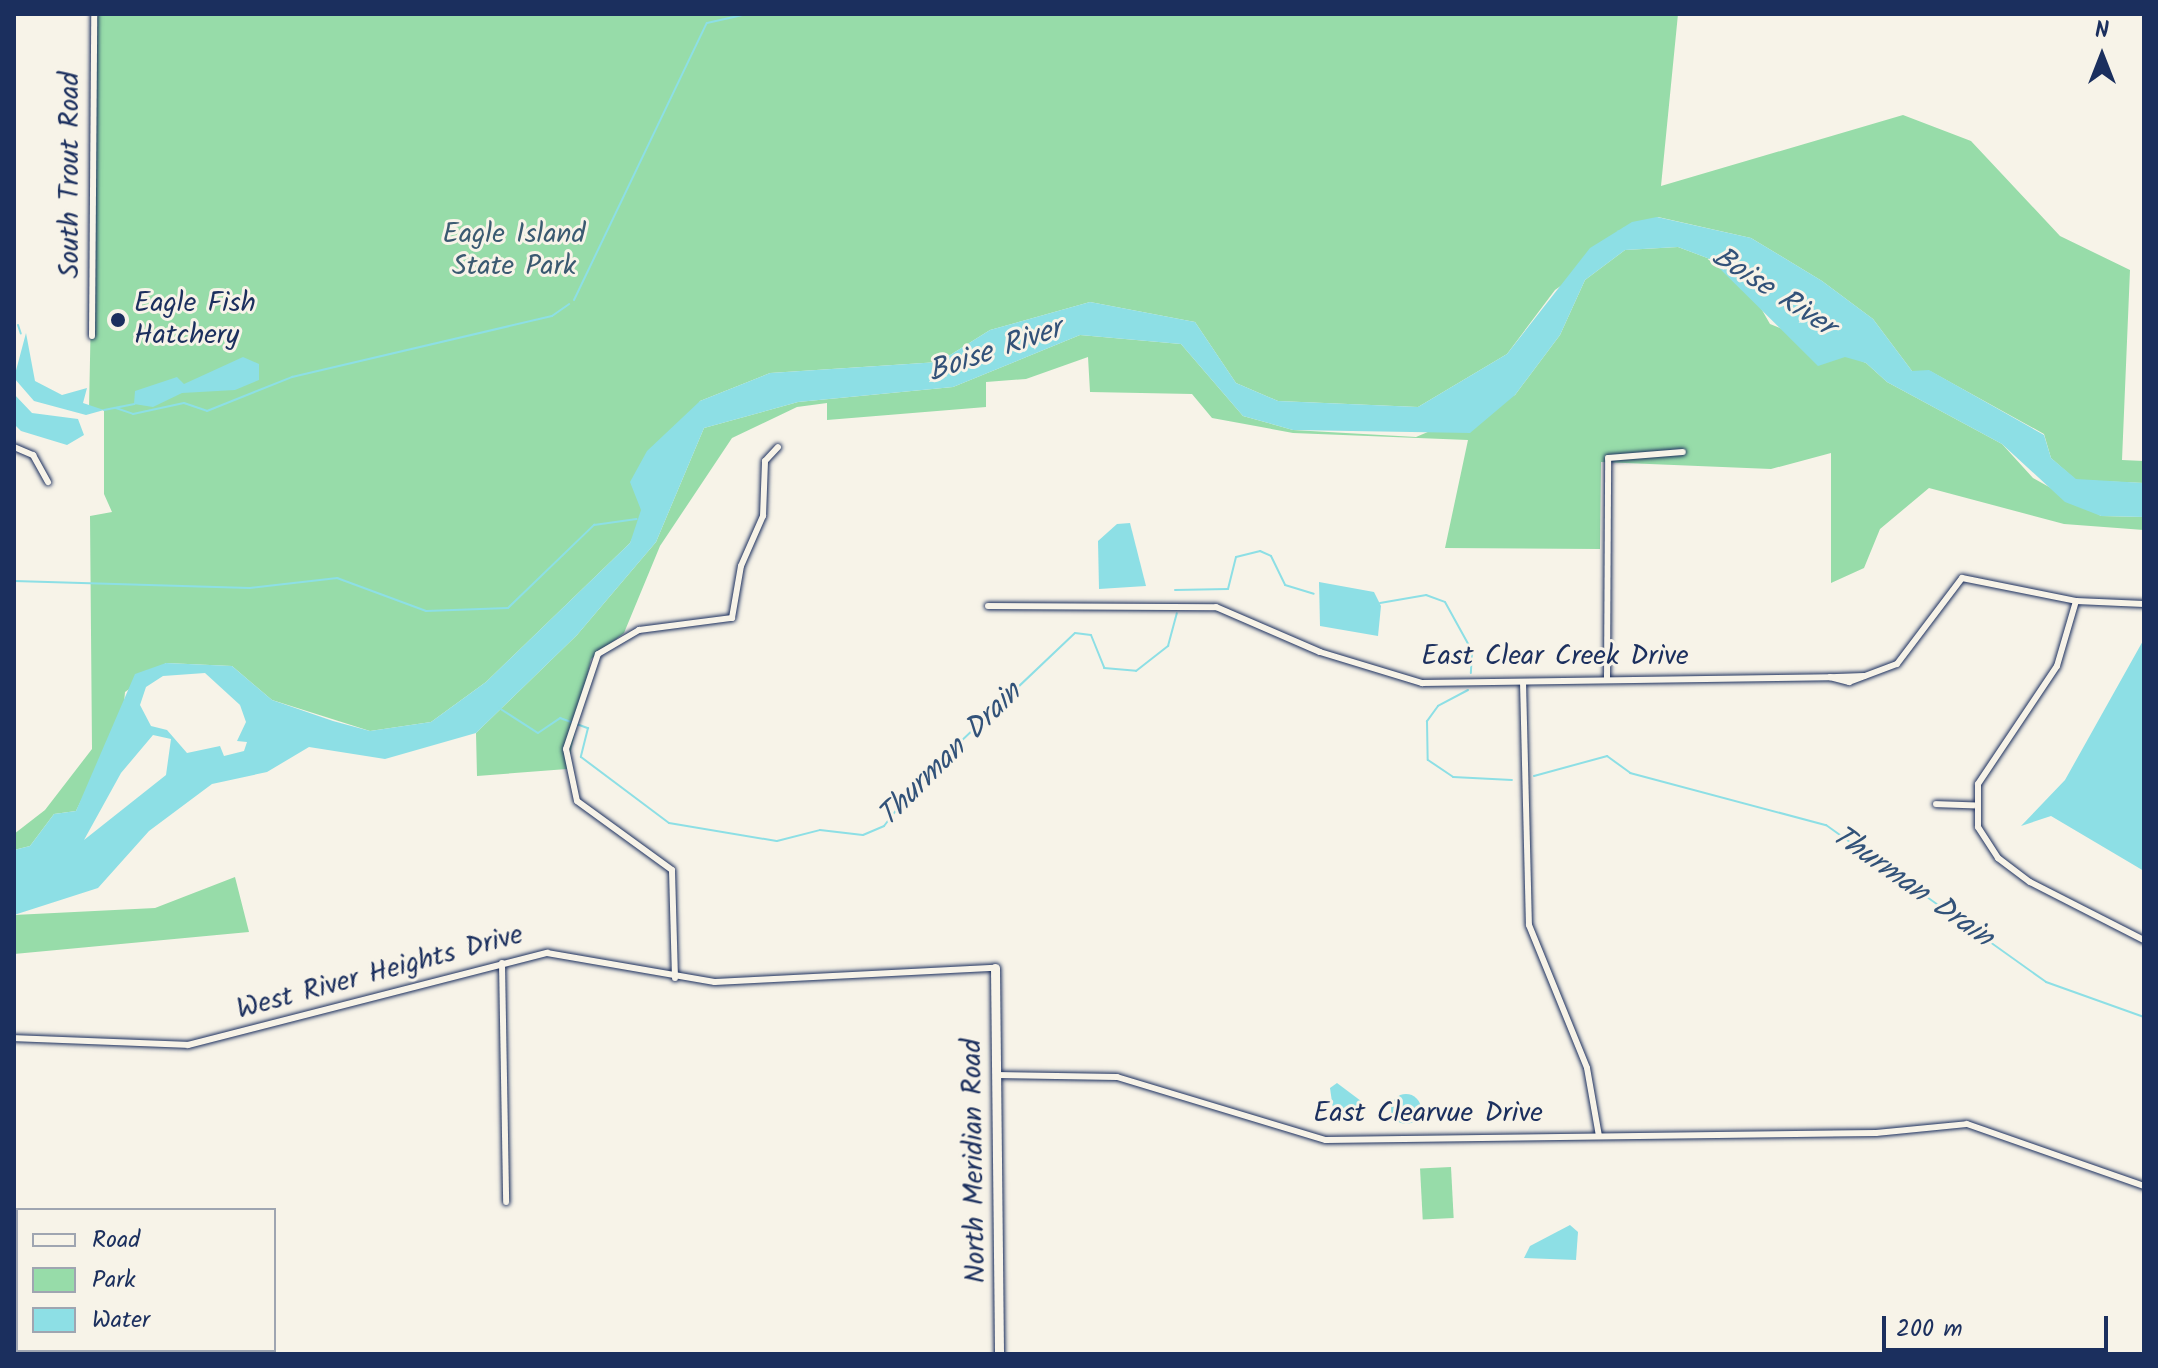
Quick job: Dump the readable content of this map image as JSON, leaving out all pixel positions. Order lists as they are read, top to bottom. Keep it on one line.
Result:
{"streets":{"street":["South Trout Road","East Clear Creek Drive","West River Heights Drive","East Clearvue Drive","North Meridian Road"]},"crossings":[["West River Heights Drive","North Meridian Road"],["East Clearvue Drive","North Meridian Road"]],"water":["Boise River","Thurman Drain"],"parks":["Eagle Island State Park"],"places":["Eagle Fish Hatchery"],"legend":["Road","Park","Water"],"scale_bar":"200 m","north":"top"}
